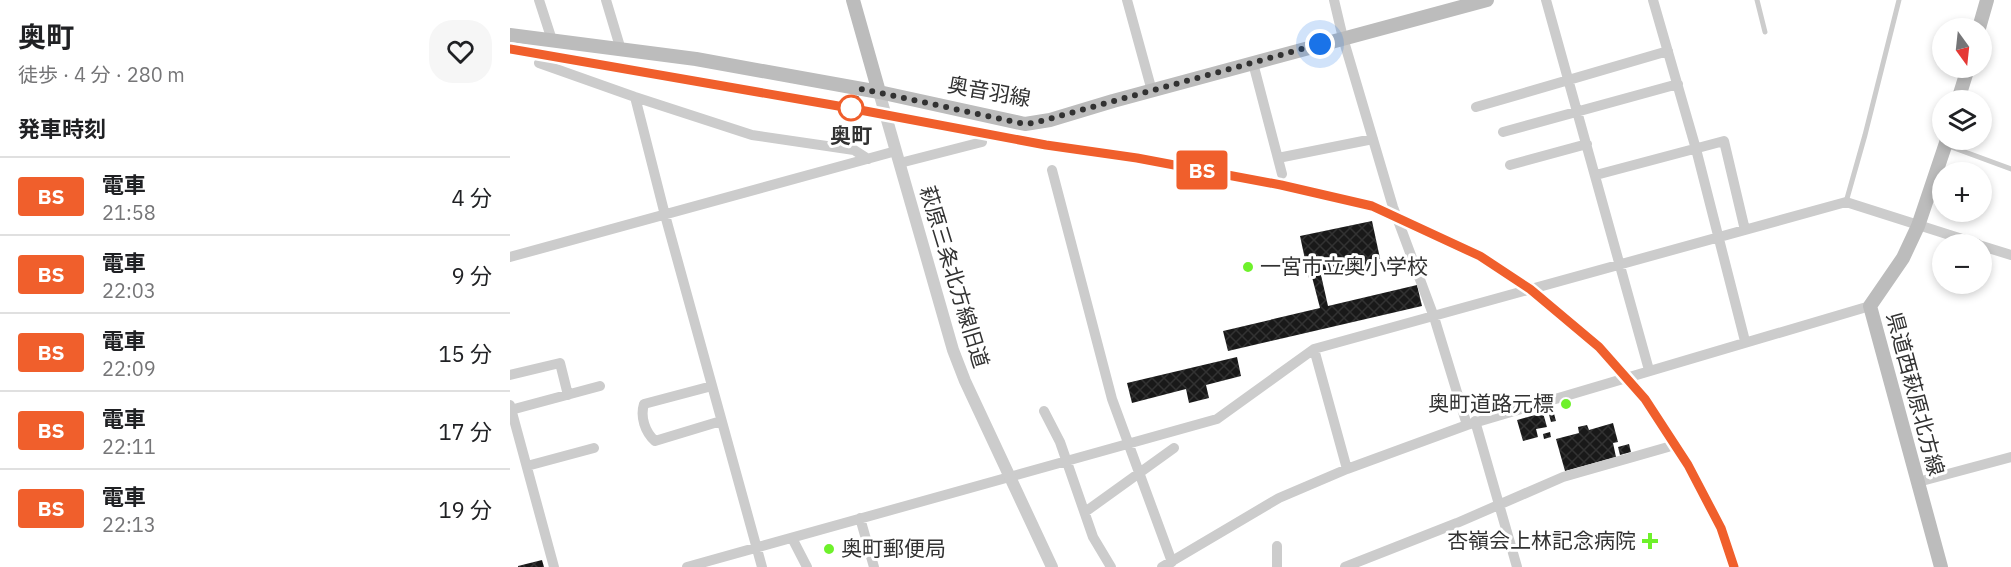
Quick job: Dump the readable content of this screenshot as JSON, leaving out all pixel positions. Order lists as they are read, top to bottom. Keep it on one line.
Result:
{"streets":{"main road":["奥音羽線","県道西萩原北方線"],"street":["萩原三条北方線旧道"]},"crossings":[["奥音羽線","萩原三条北方線旧道"]],"places":{"other":["奥町","一宮市立奥小学校","奥町道路元標","奥町郵便局"],"health":["杏嶺会上林記念病院"]},"north":"bottom","page":{"heading":[["奥町","徒歩 · 4 分 · 280 m"],"発車時刻"],"on_map":"BS","map_buttons":["+","−"],"list":[{"mark":"BS","name":"電車","note":"21:58","value":"4 分"},{"mark":"BS","name":"電車","note":"22:03","value":"9 分"},{"mark":"BS","name":"電車","note":"22:09","value":"15 分"},{"mark":"BS","name":"電車","note":"22:11","value":"17 分"},{"mark":"BS","name":"電車","note":"22:13","value":"19 分"}]}}
